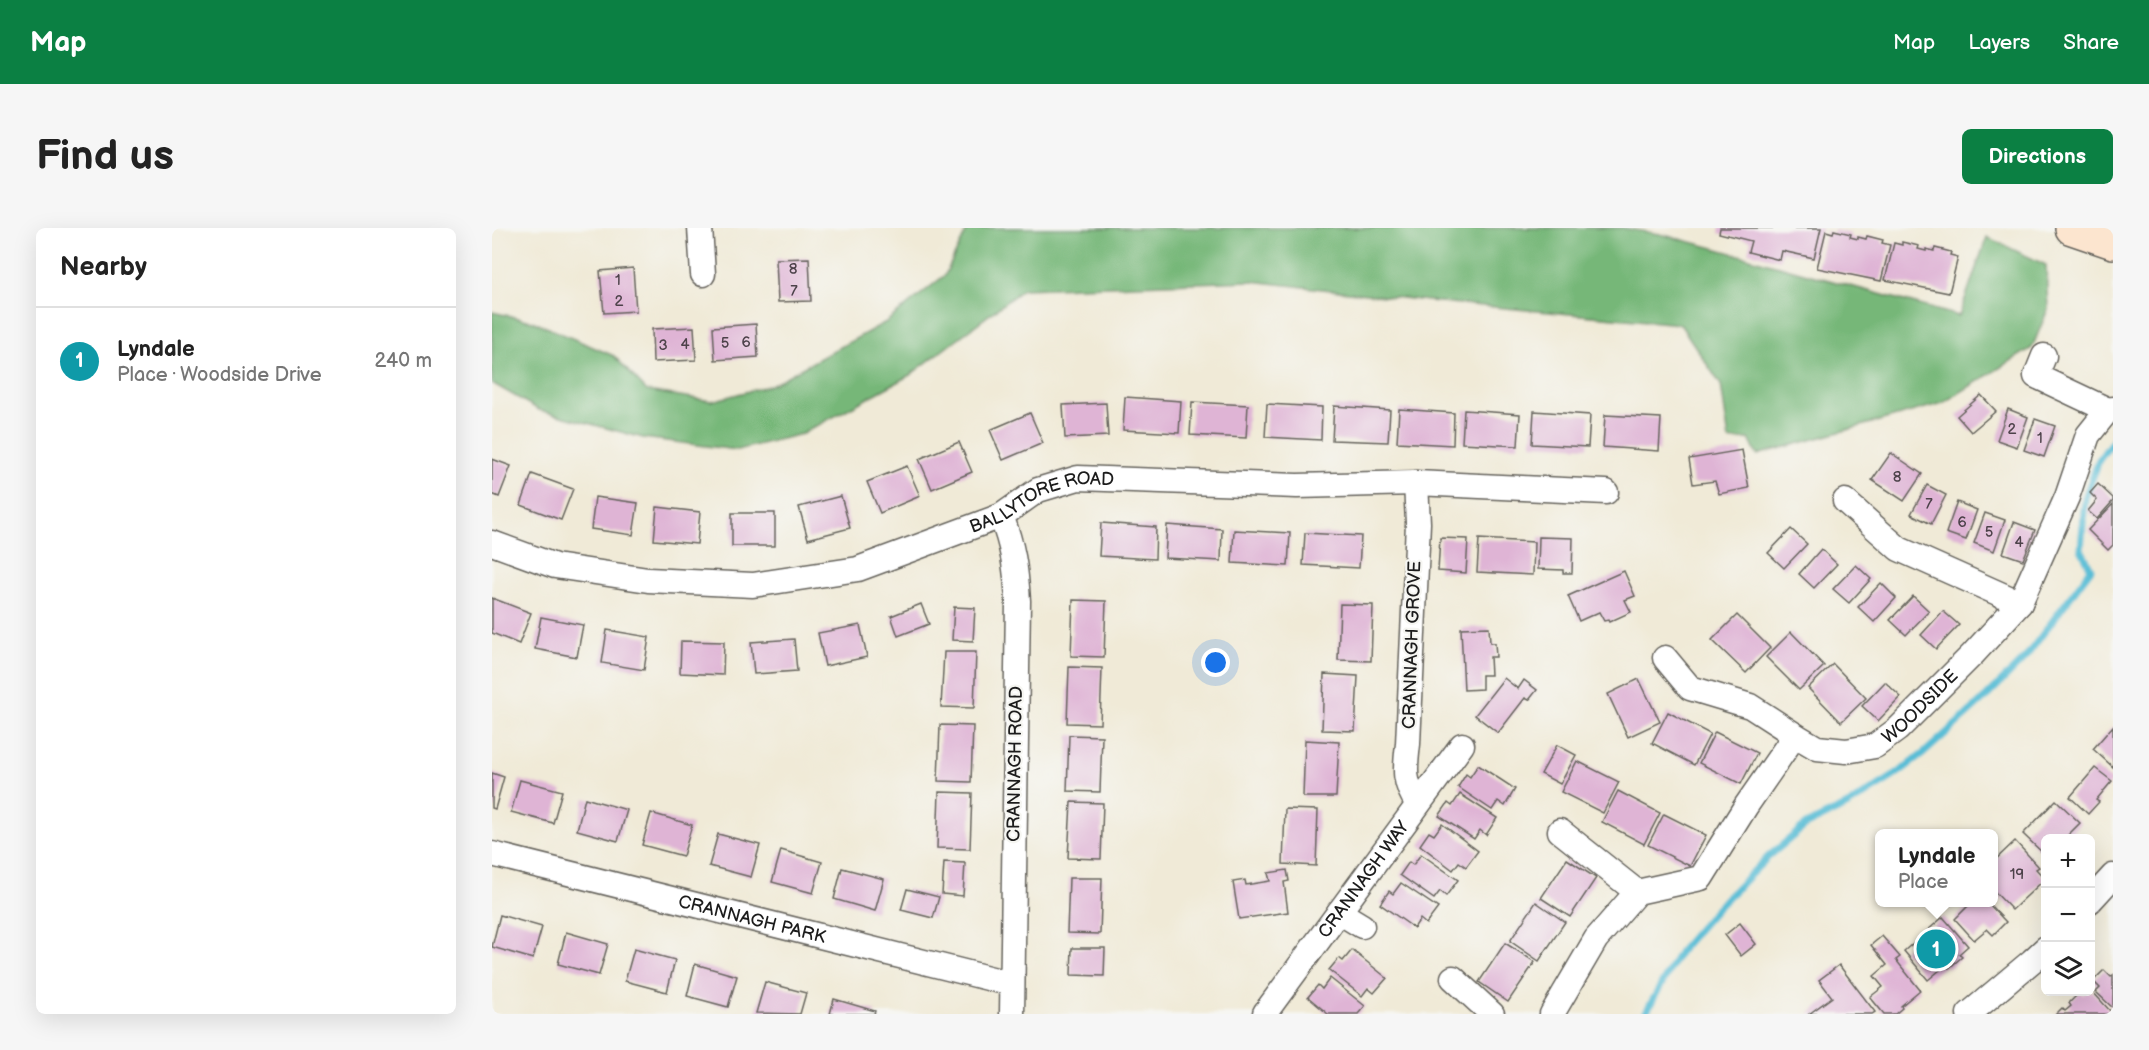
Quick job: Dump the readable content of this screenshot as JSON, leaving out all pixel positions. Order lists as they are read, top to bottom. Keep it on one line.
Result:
{"streets":{"street":["BALLYTORE ROAD","CRANNAGH GROVE","WOODSIDE","CRANNAGH ROAD","CRANNAGH WAY","CRANNAGH PARK"]},"crossings":[["BALLYTORE ROAD","CRANNAGH GROVE"],["BALLYTORE ROAD","CRANNAGH ROAD"],["CRANNAGH GROVE","CRANNAGH WAY"],["CRANNAGH ROAD","CRANNAGH PARK"]],"house_numbers":["8","1","7","2","6","5","4","3","2","1","8","7","6","5","4","19"],"page":{"header":"Map","nav":["Map","Layers","Share"],"buttons":"Directions","title":"Find us","heading":"Nearby","list":[{"mark":"1","name":"Lyndale","note":"Place · Woodside Drive","value":"240 m"}],"popup":["Lyndale","Place"],"map_buttons":["+","−"],"pins":"1"}}
